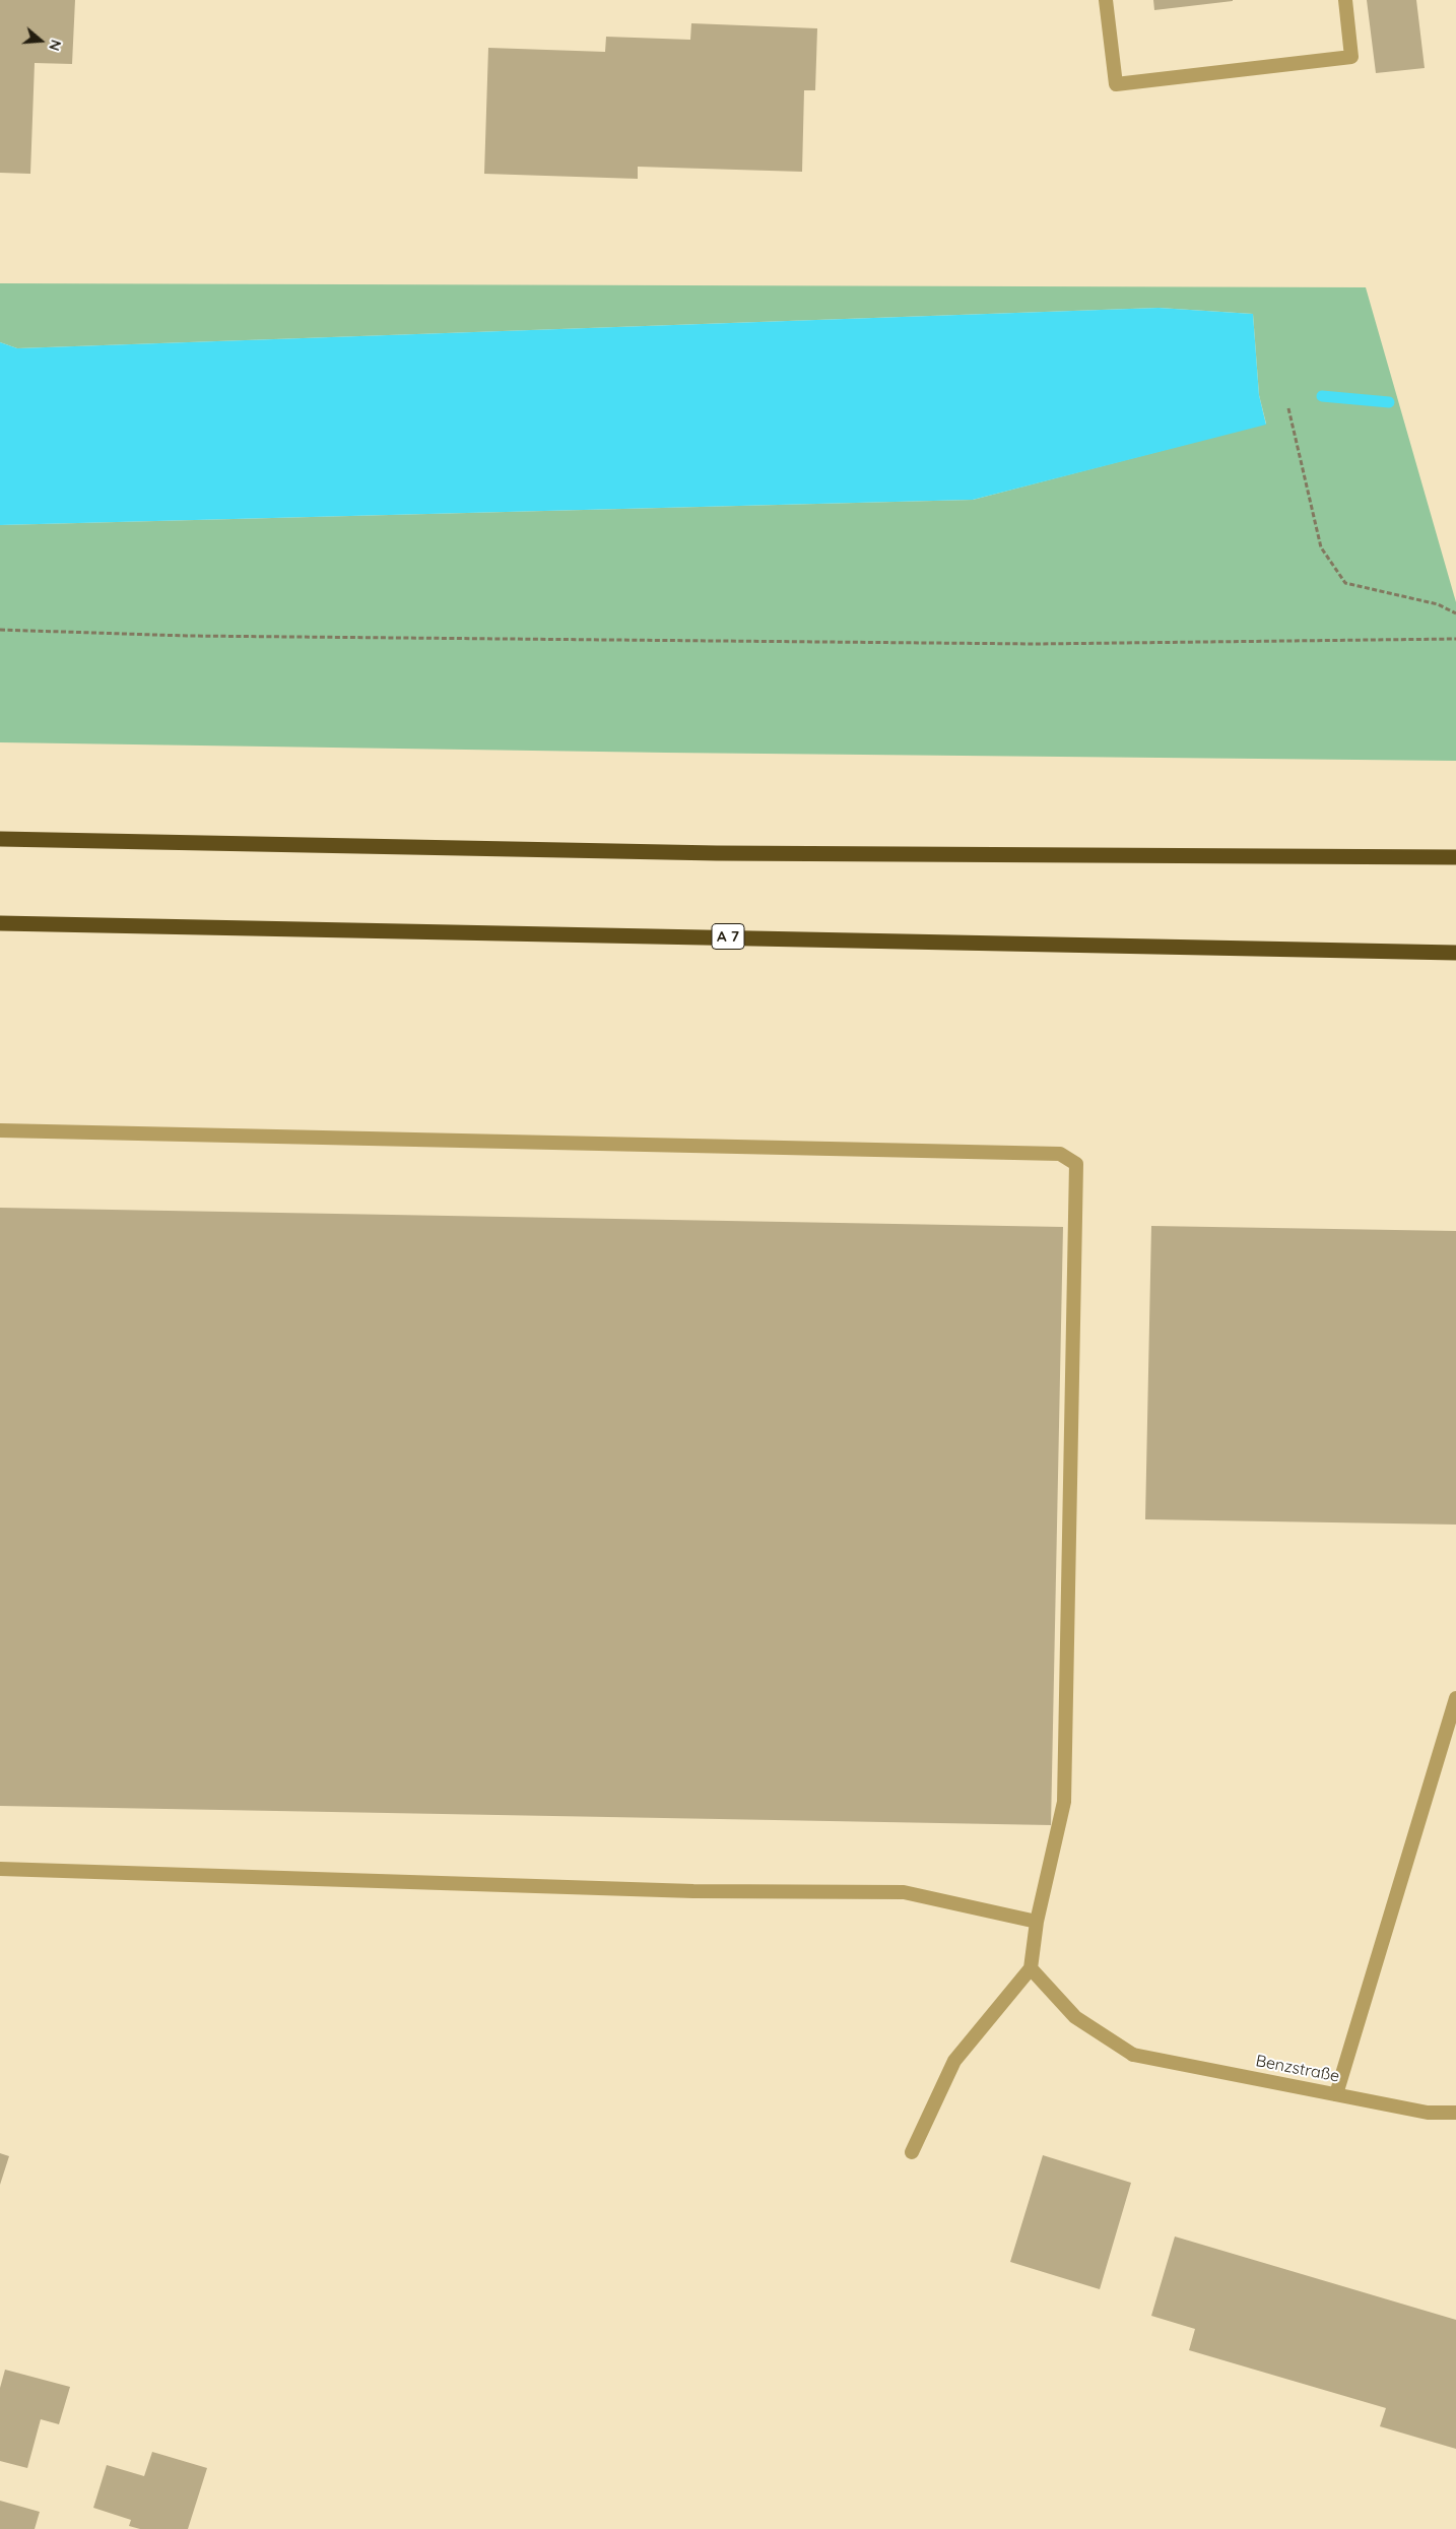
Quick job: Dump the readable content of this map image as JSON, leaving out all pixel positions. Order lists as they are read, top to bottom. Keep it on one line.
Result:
{"streets":{"highway":["A 7"],"street":["Benzstraße"]},"north":"right"}
